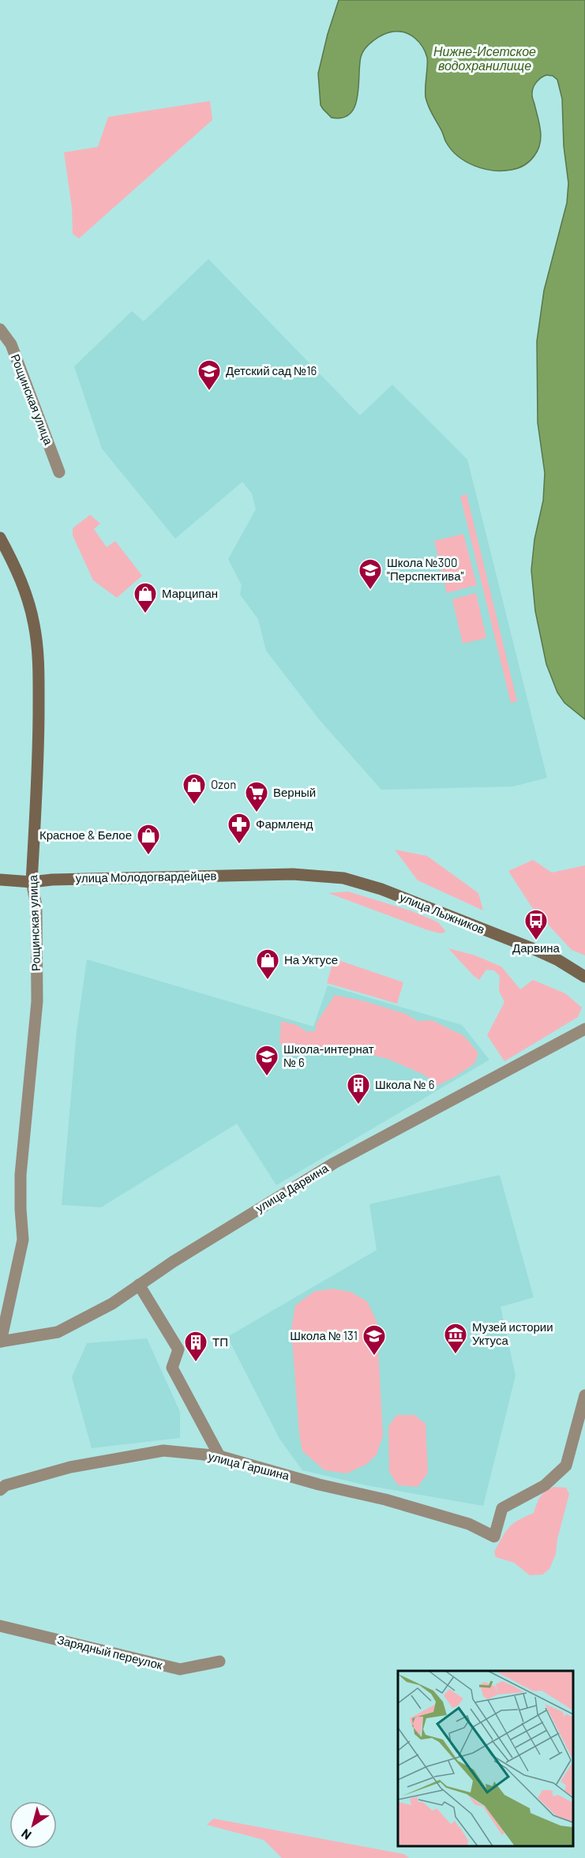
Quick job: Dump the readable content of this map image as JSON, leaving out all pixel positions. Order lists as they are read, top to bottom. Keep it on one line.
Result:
{"streets":{"street":["Рощинская улица","улица Молодогвардейцев","улица Лыжников","улица Дарвина","улица Гаршина","Зарядный переулок"]},"crossings":[["Рощинская улица","улица Молодогвардейцев"],["Рощинская улица","улица Дарвина"],["улица Молодогвардейцев","улица Лыжников"]],"water":["Нижне-Исетское водохранилище"],"places":{"school or university":["Детский сад №16","Школа №300 \"Перспектива\"","Школа-интернат № 6","Школа № 131"],"shop":["Марципан","Ozon","Красное & Белое","На Уктусе"],"supermarket":["Верный"],"pharmacy":["Фармленд"],"bus stop":["Дарвина"],"building":["Школа № 6","ТП"],"museum":["Музей истории Уктуса"]},"north":"bottom left"}
